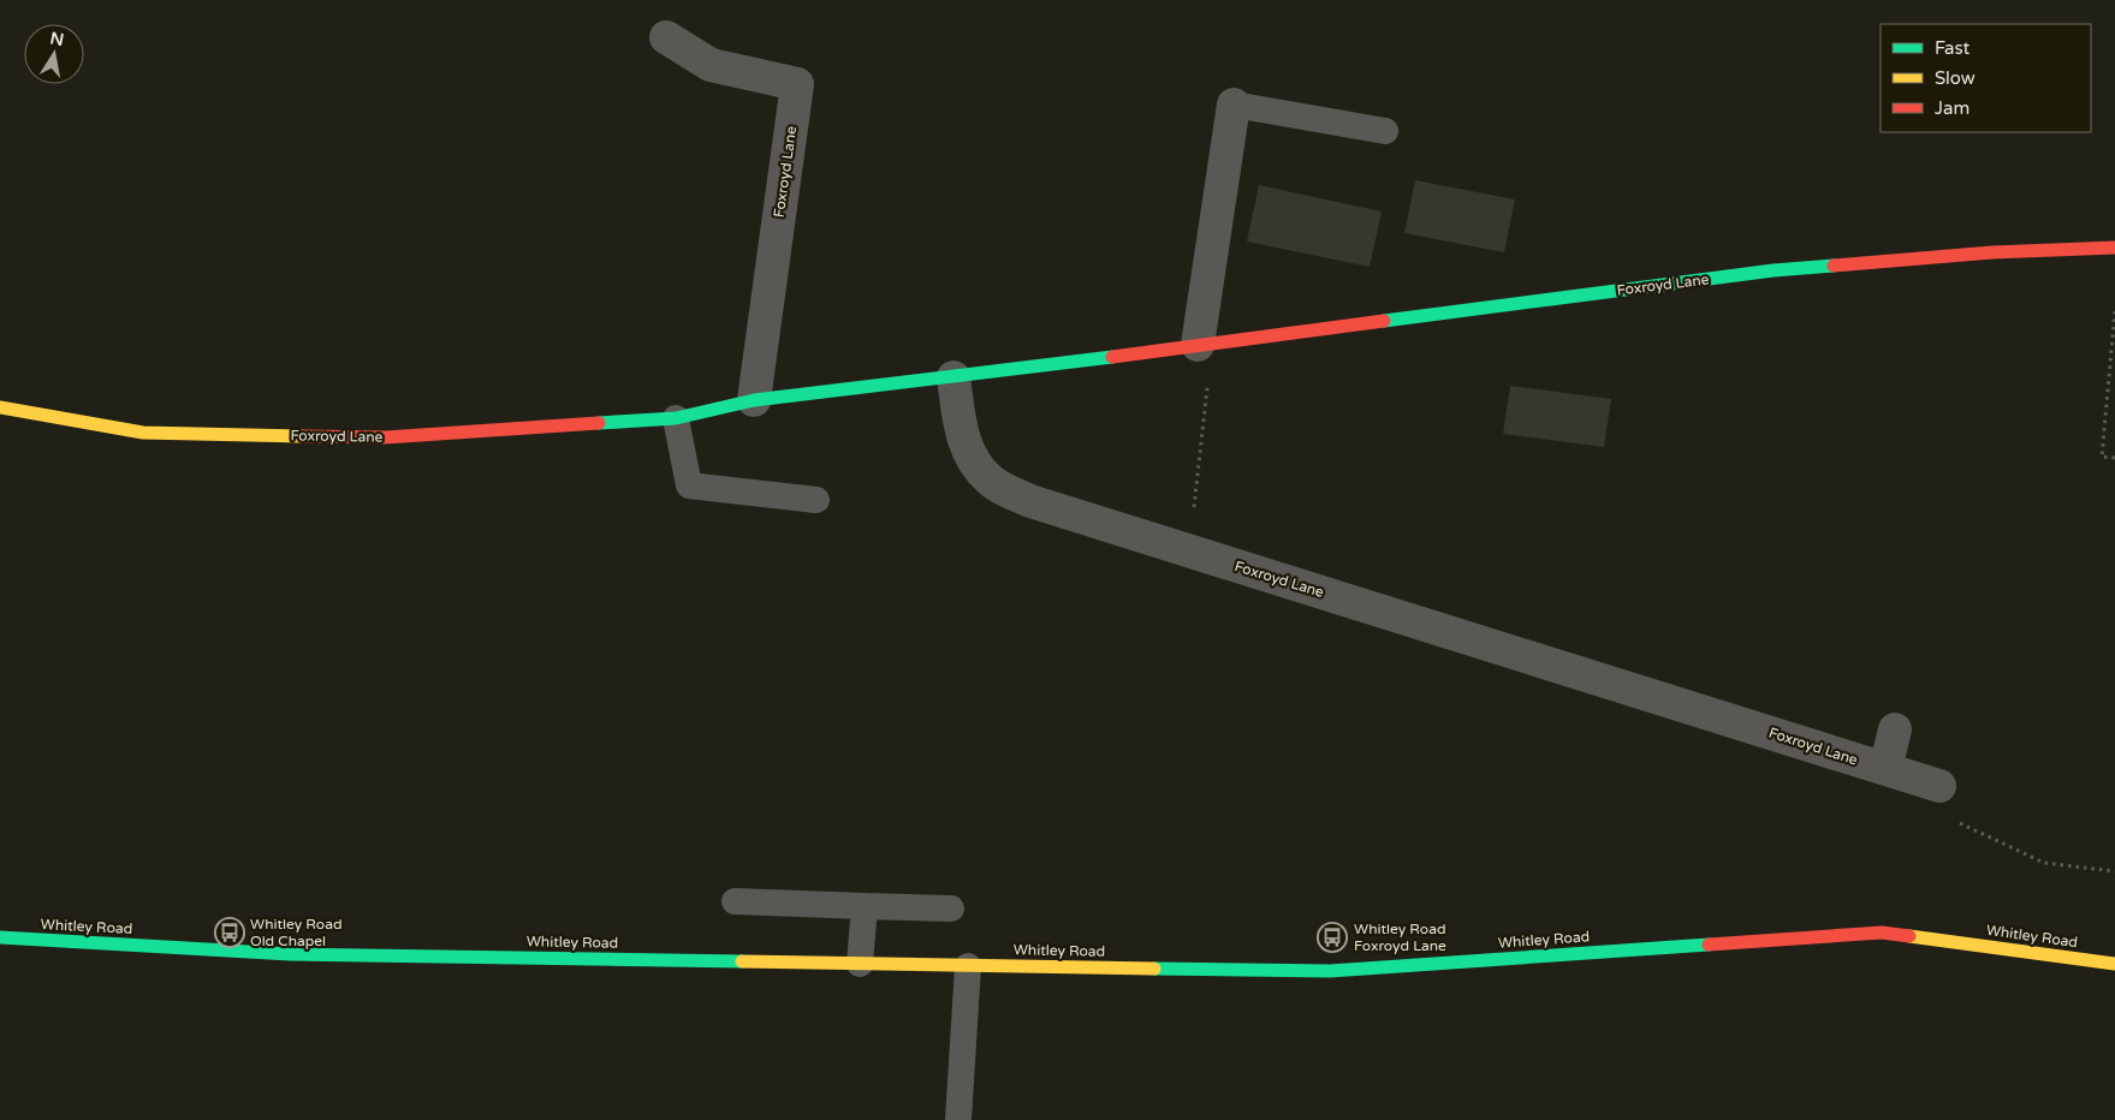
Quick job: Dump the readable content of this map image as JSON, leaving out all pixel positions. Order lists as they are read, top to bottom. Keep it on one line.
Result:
{"streets":{"street":["Foxroyd Lane","Whitley Road"]},"places":{"bus stop":["Whitley Road Old Chapel","Whitley Road Foxroyd Lane"]},"legend":["Fast","Slow","Jam"],"north":"top"}
